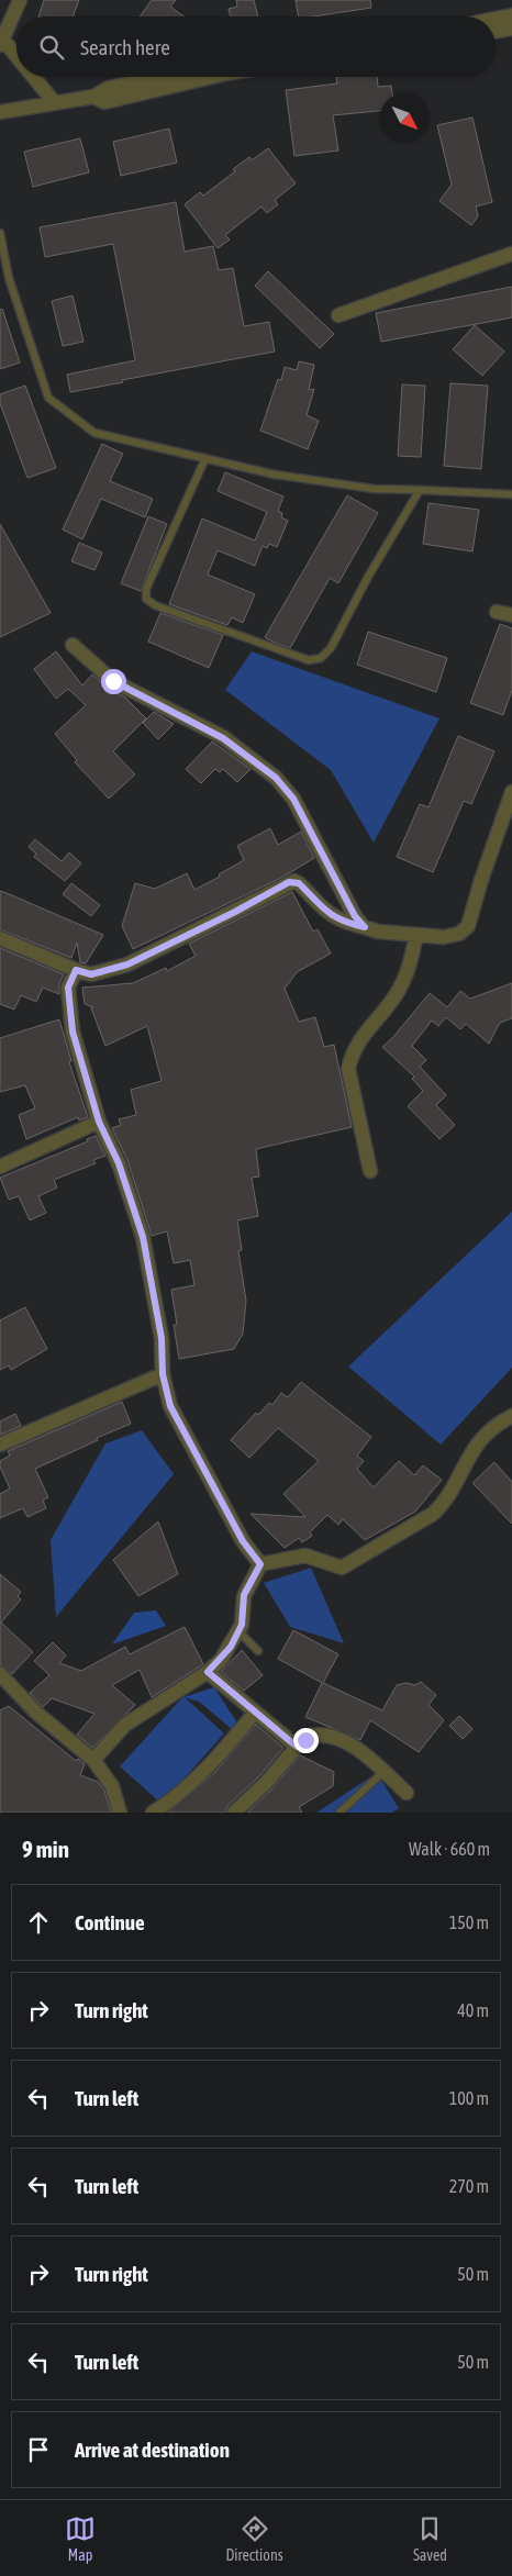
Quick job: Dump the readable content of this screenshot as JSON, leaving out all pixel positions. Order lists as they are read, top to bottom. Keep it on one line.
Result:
{"north":"bottom right","page":{"search":"Search here","heading":["9 min","Walk · 660 m"],"list":[["Continue","150 m"],["Turn right","40 m"],["Turn left","100 m"],["Turn left","270 m"],["Turn right","50 m"],["Turn left","50 m"],"Arrive at destination"],"nav":["Map","Directions","Saved"]}}
